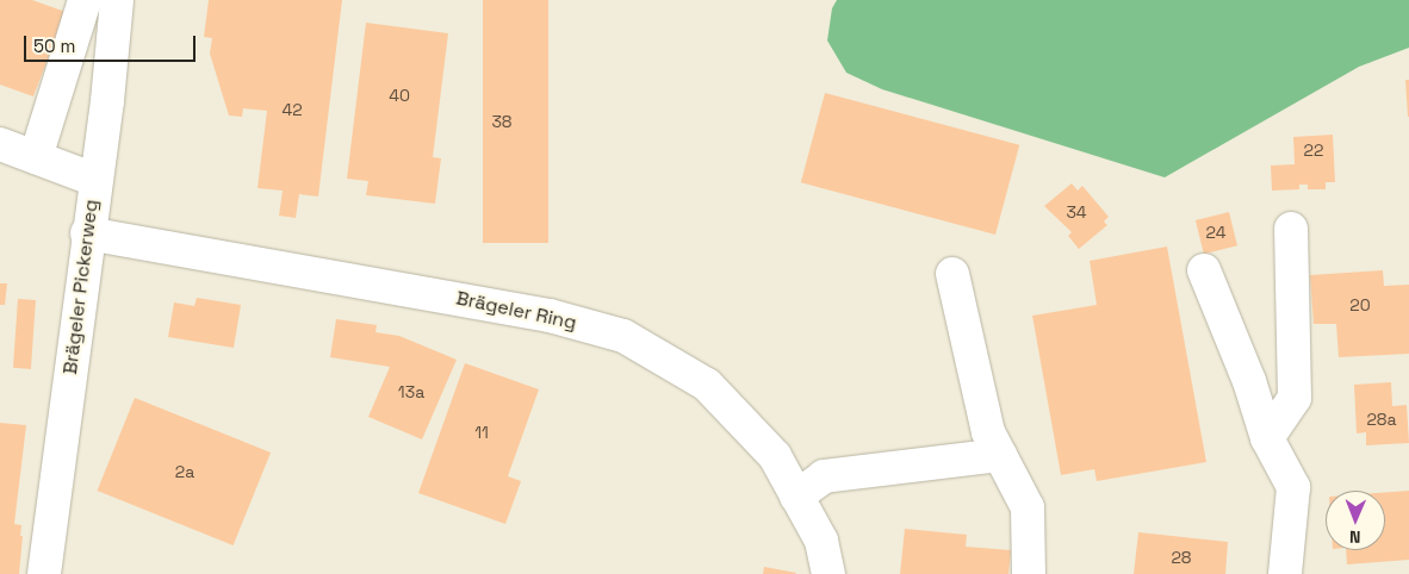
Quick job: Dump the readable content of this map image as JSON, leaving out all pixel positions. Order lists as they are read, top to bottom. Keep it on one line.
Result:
{"streets":{"street":["Brägeler Pickerweg","Brägeler Ring"]},"crossings":[["Brägeler Pickerweg","Brägeler Ring"]],"house_numbers":["40","42","38","22","34","24","20","13a","28a","11","2a","28"],"scale_bar":"50 m","north":"bottom"}
